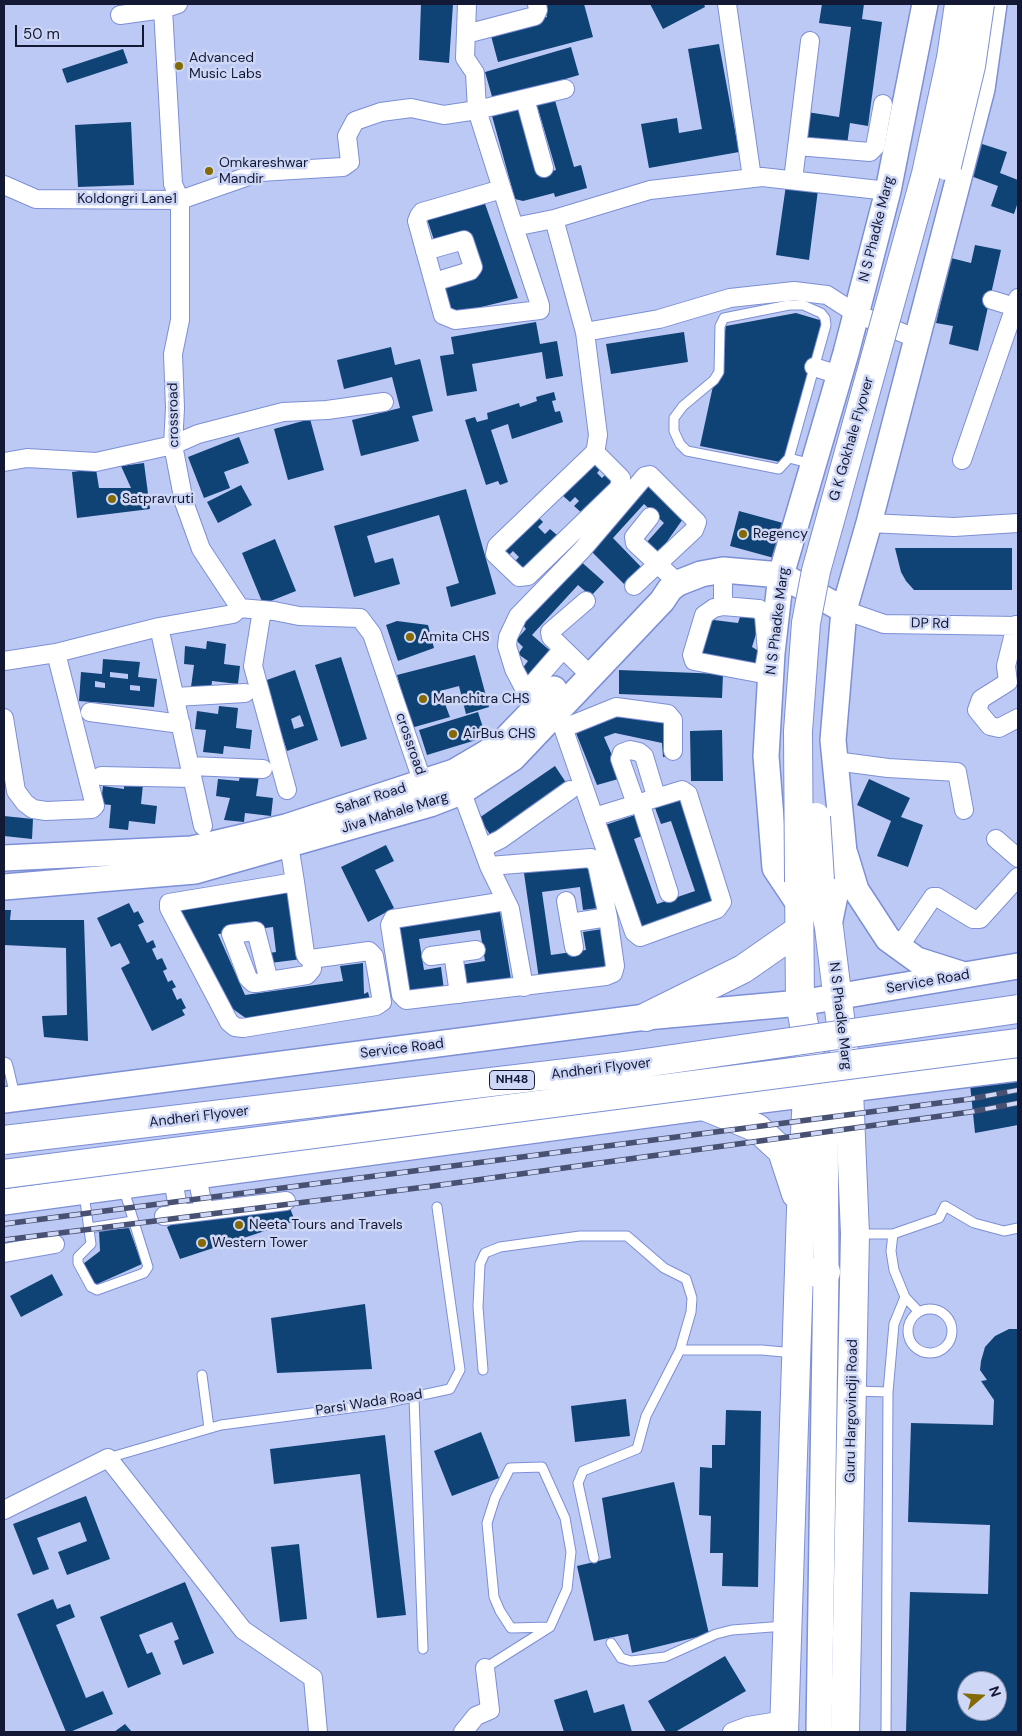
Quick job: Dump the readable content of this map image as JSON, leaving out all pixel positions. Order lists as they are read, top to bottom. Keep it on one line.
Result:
{"streets":{"main road":["N S Phadke Marg","G K Gokhale Flyover","Andheri Flyover","NH48","Guru Hargovindji Road"],"street":["Koldongri Lane1","crossroad","DP Rd","Jiva Mahale Marg","Service Road","Parsi Wada Road"]},"crossings":[["Koldongri Lane1","crossroad"],["N S Phadke Marg","G K Gokhale Flyover"],["N S Phadke Marg","DP Rd"],["N S Phadke Marg","Service Road"],["N S Phadke Marg","Guru Hargovindji Road"],["crossroad","Jiva Mahale Marg"]],"places":["Advanced Music Labs","Omkareshwar Mandir","Satpravruti","Regency","Amita CHS","Manchitra CHS","AirBus CHS","Neeta Tours and Travels","Western Tower"],"scale_bar":"50 m","north":"right"}
